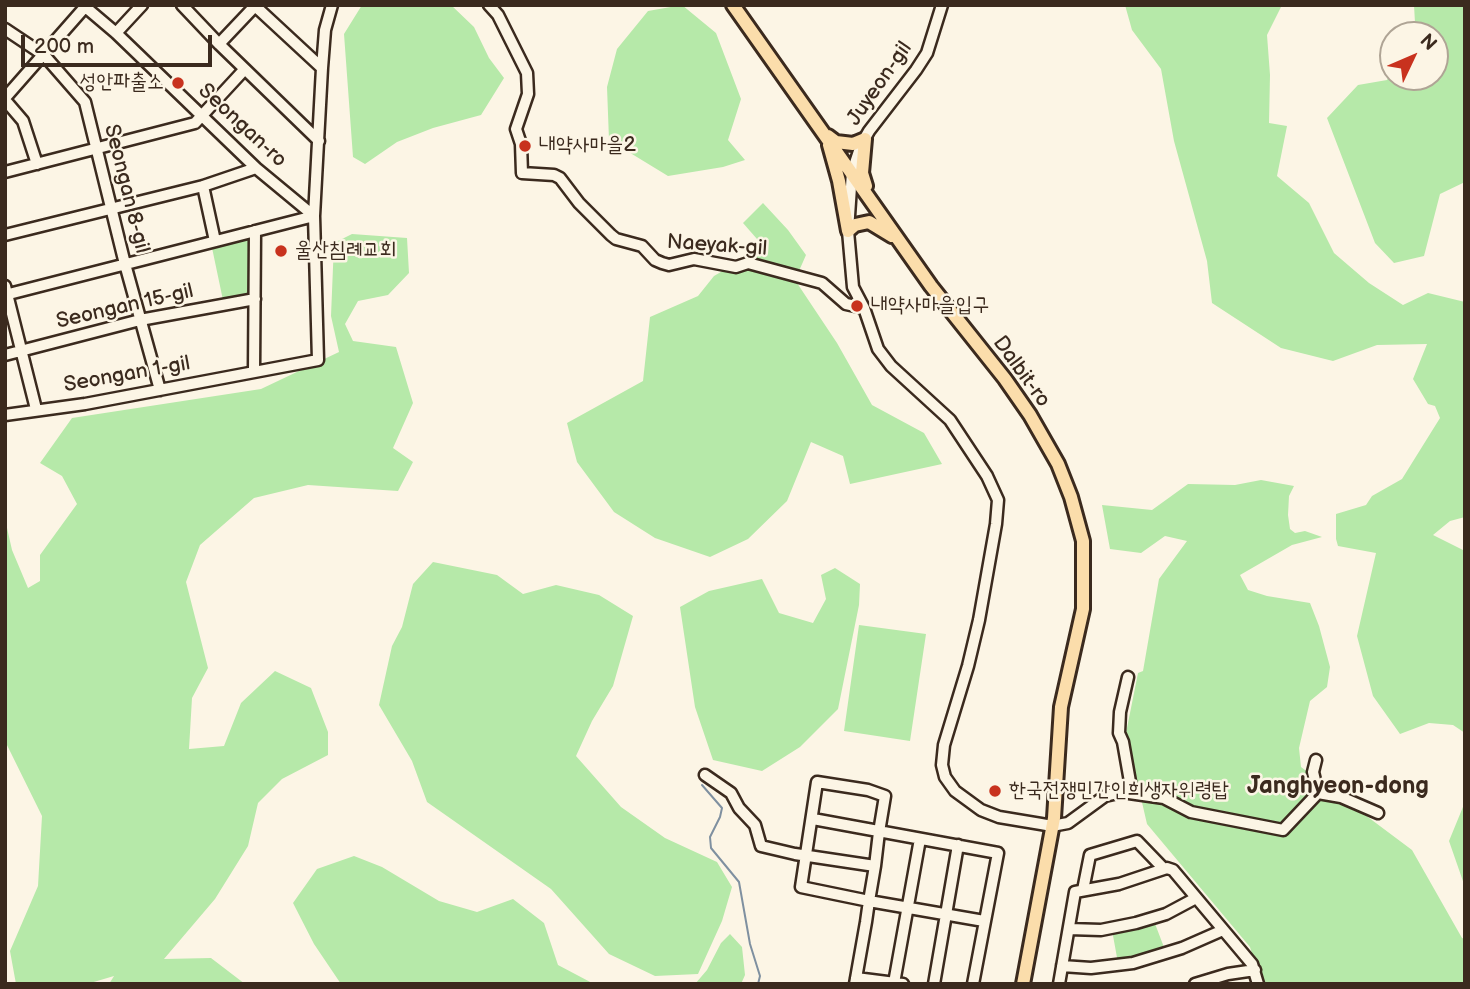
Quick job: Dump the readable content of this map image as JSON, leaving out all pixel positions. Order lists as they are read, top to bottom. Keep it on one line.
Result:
{"streets":{"main road":["Dalbit-ro"],"street":["Juyeon-gil","Seongan-ro","Seongan 8-gil","Naeyak-gil","Seongan 15-gil","Seongan 1-gil"]},"crossings":[["Juyeon-gil","Naeyak-gil"],["Juyeon-gil","Dalbit-ro"],["Seongan-ro","Seongan 1-gil"],["Seongan 8-gil","Seongan 15-gil"],["Seongan 8-gil","Seongan 1-gil"]],"districts":["Janghyeon-dong"],"places":["성안파출소","내약사마을2","울산침례교회","내약사마을입구","한국전쟁민간인희생자위령탑"],"scale_bar":"200 m","north":"top right"}
